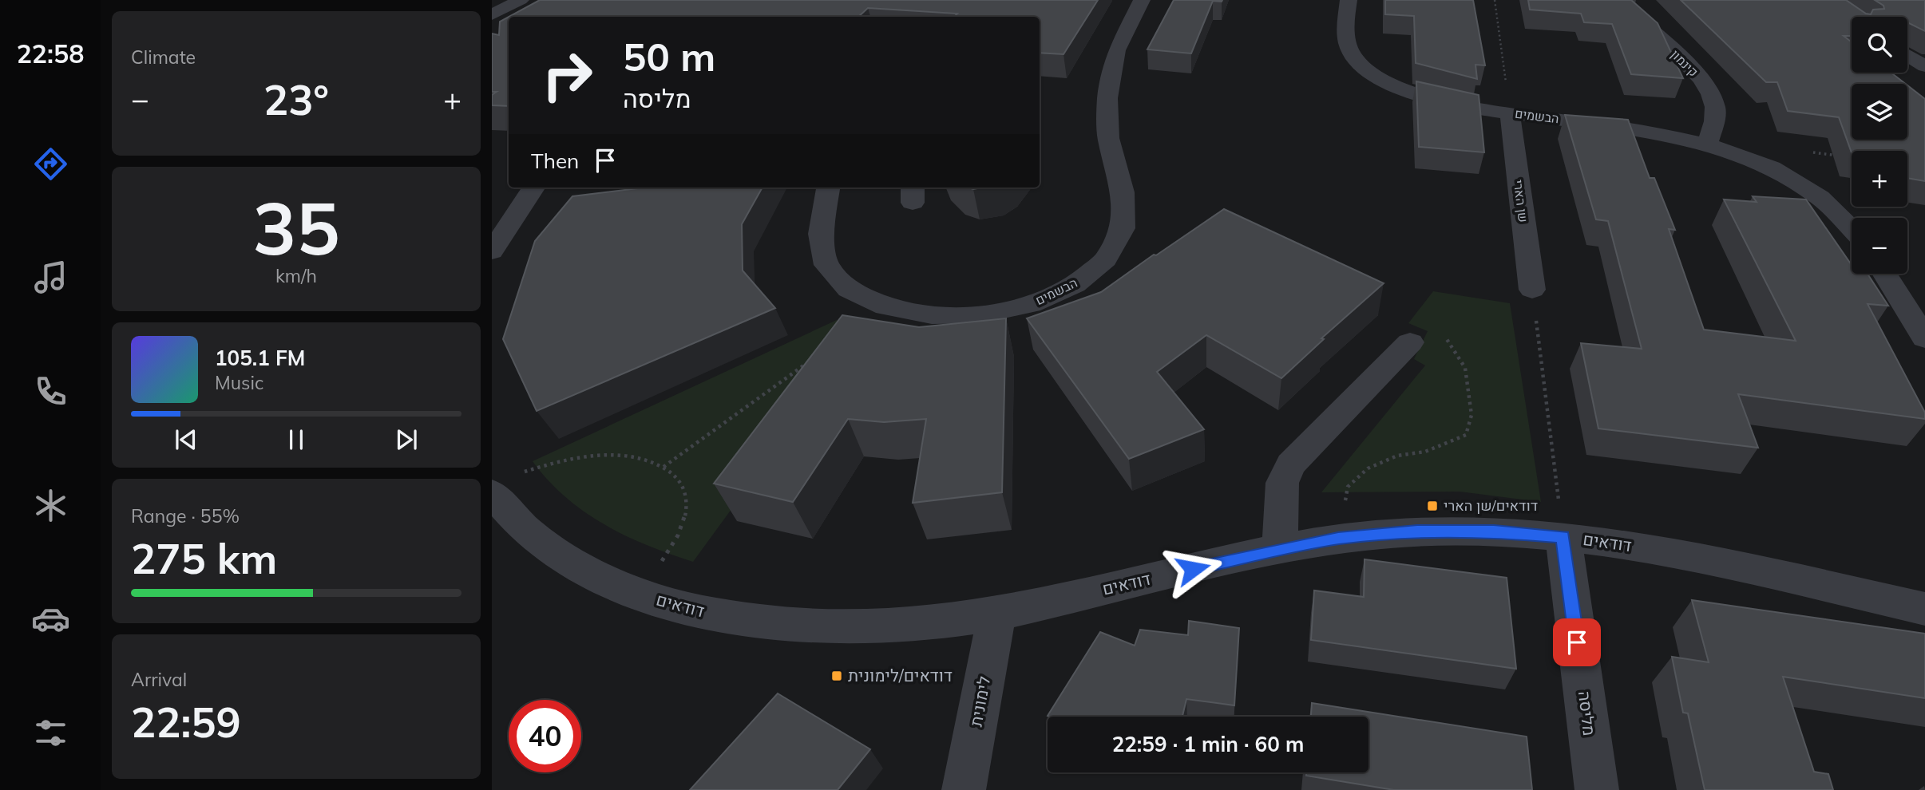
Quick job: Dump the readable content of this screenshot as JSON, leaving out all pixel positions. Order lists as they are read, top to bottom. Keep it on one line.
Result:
{"streets":{"street":["קינמון","הבשמים","שן הארי","דודאים","לימונית","מליסה"]},"crossings":[["קינמון","הבשמים"],["הבשמים","שן הארי"],["דודאים","לימונית"],["דודאים","מליסה"]],"places":{"transit":["דודאים/שן הארי","דודאים/לימונית"]},"page":{"tabs":"22:58","tile":["Climate",["35","km/h"],["Range · 55%","275 km"],["Arrival","22:59"]],"map_buttons":["+","−"],"turn":["50 m","מליסה"],"heat":["−","23°","+"],"then":"Then","song":["105.1 FM","Music"],"limit":"40","trip":"22:59 · 1 min · 60 m"}}
